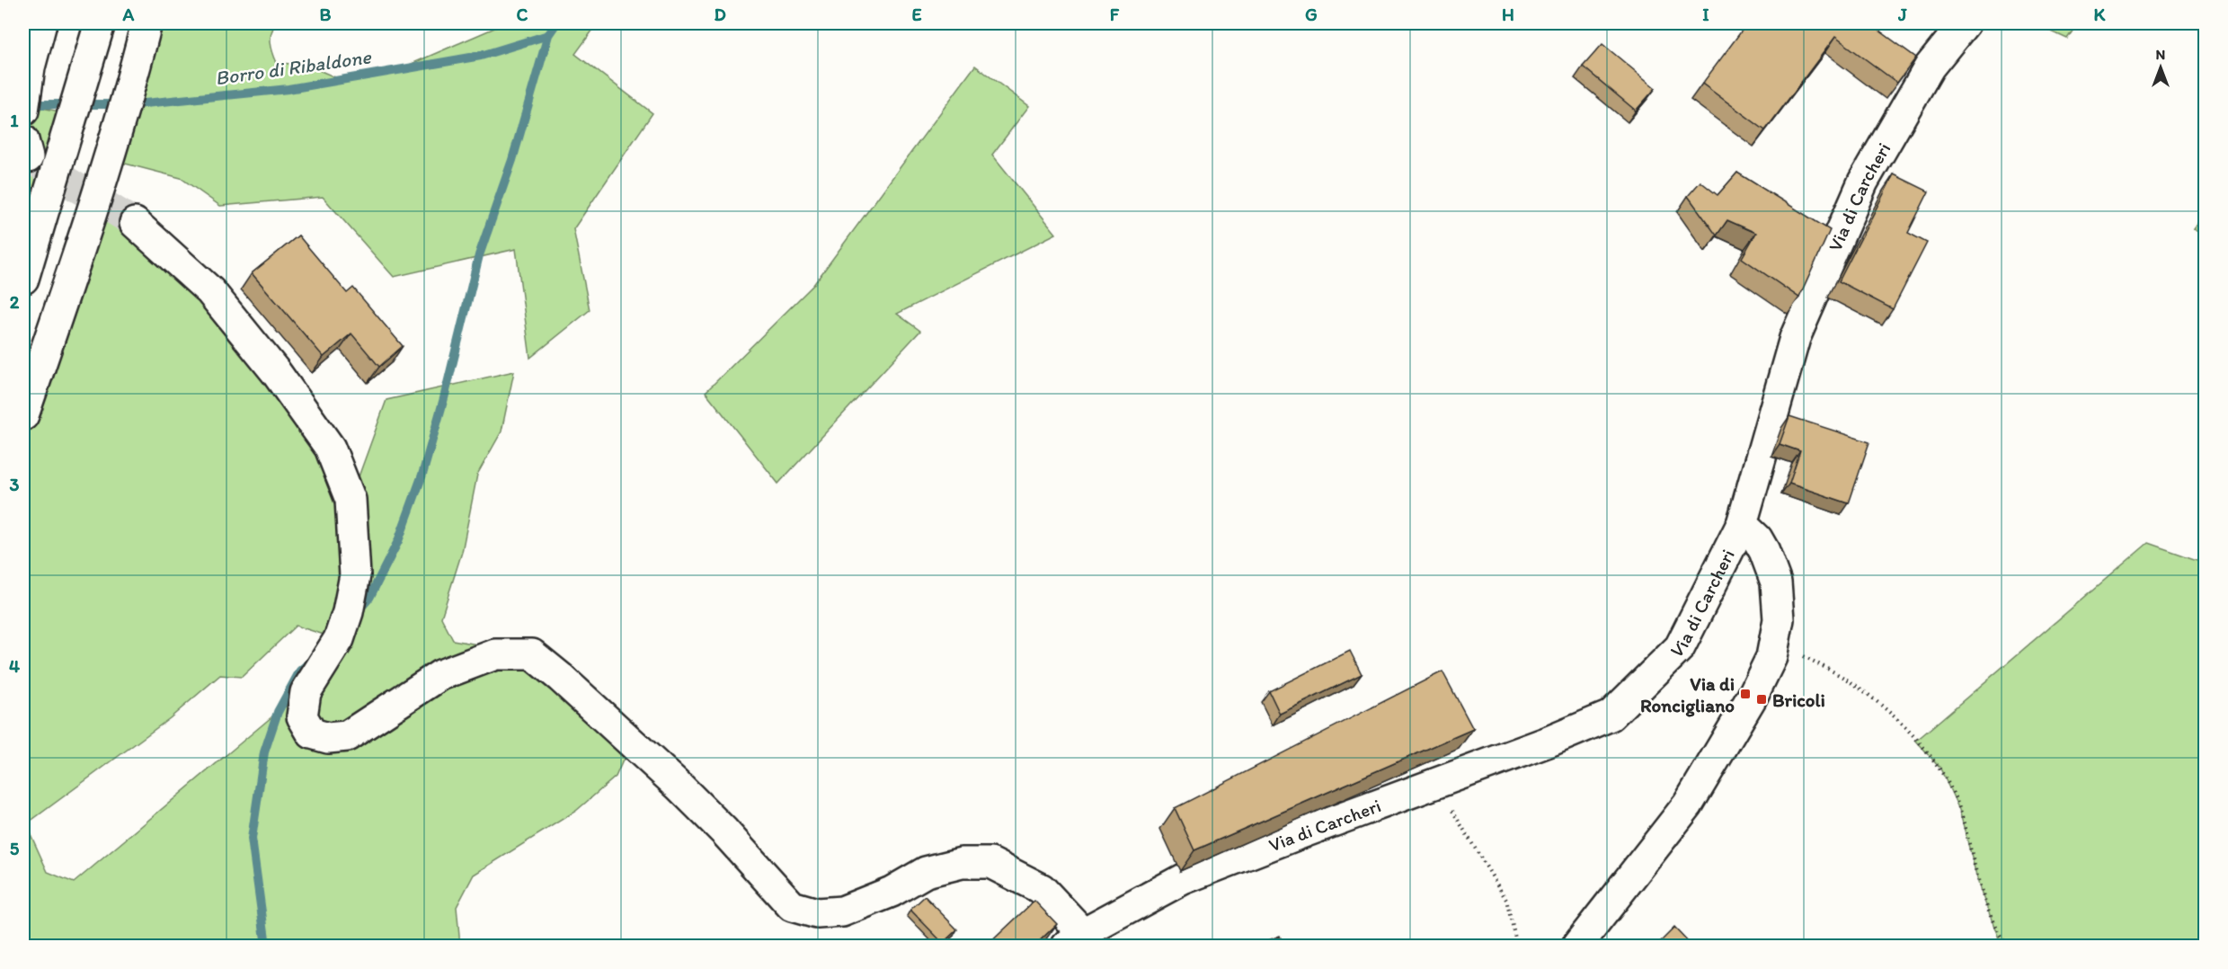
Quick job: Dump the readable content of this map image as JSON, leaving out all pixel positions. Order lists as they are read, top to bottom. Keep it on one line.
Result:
{"streets":{"main road":["Via di Carcheri"]},"water":["Borro di Ribaldone"],"places":{"transit":["Via di Roncigliano","Bricoli"]},"north":"top","grid":{"columns":["A","B","C","D","E","F","G","H","I","J","K"],"rows":["1","2","3","4","5"]}}
